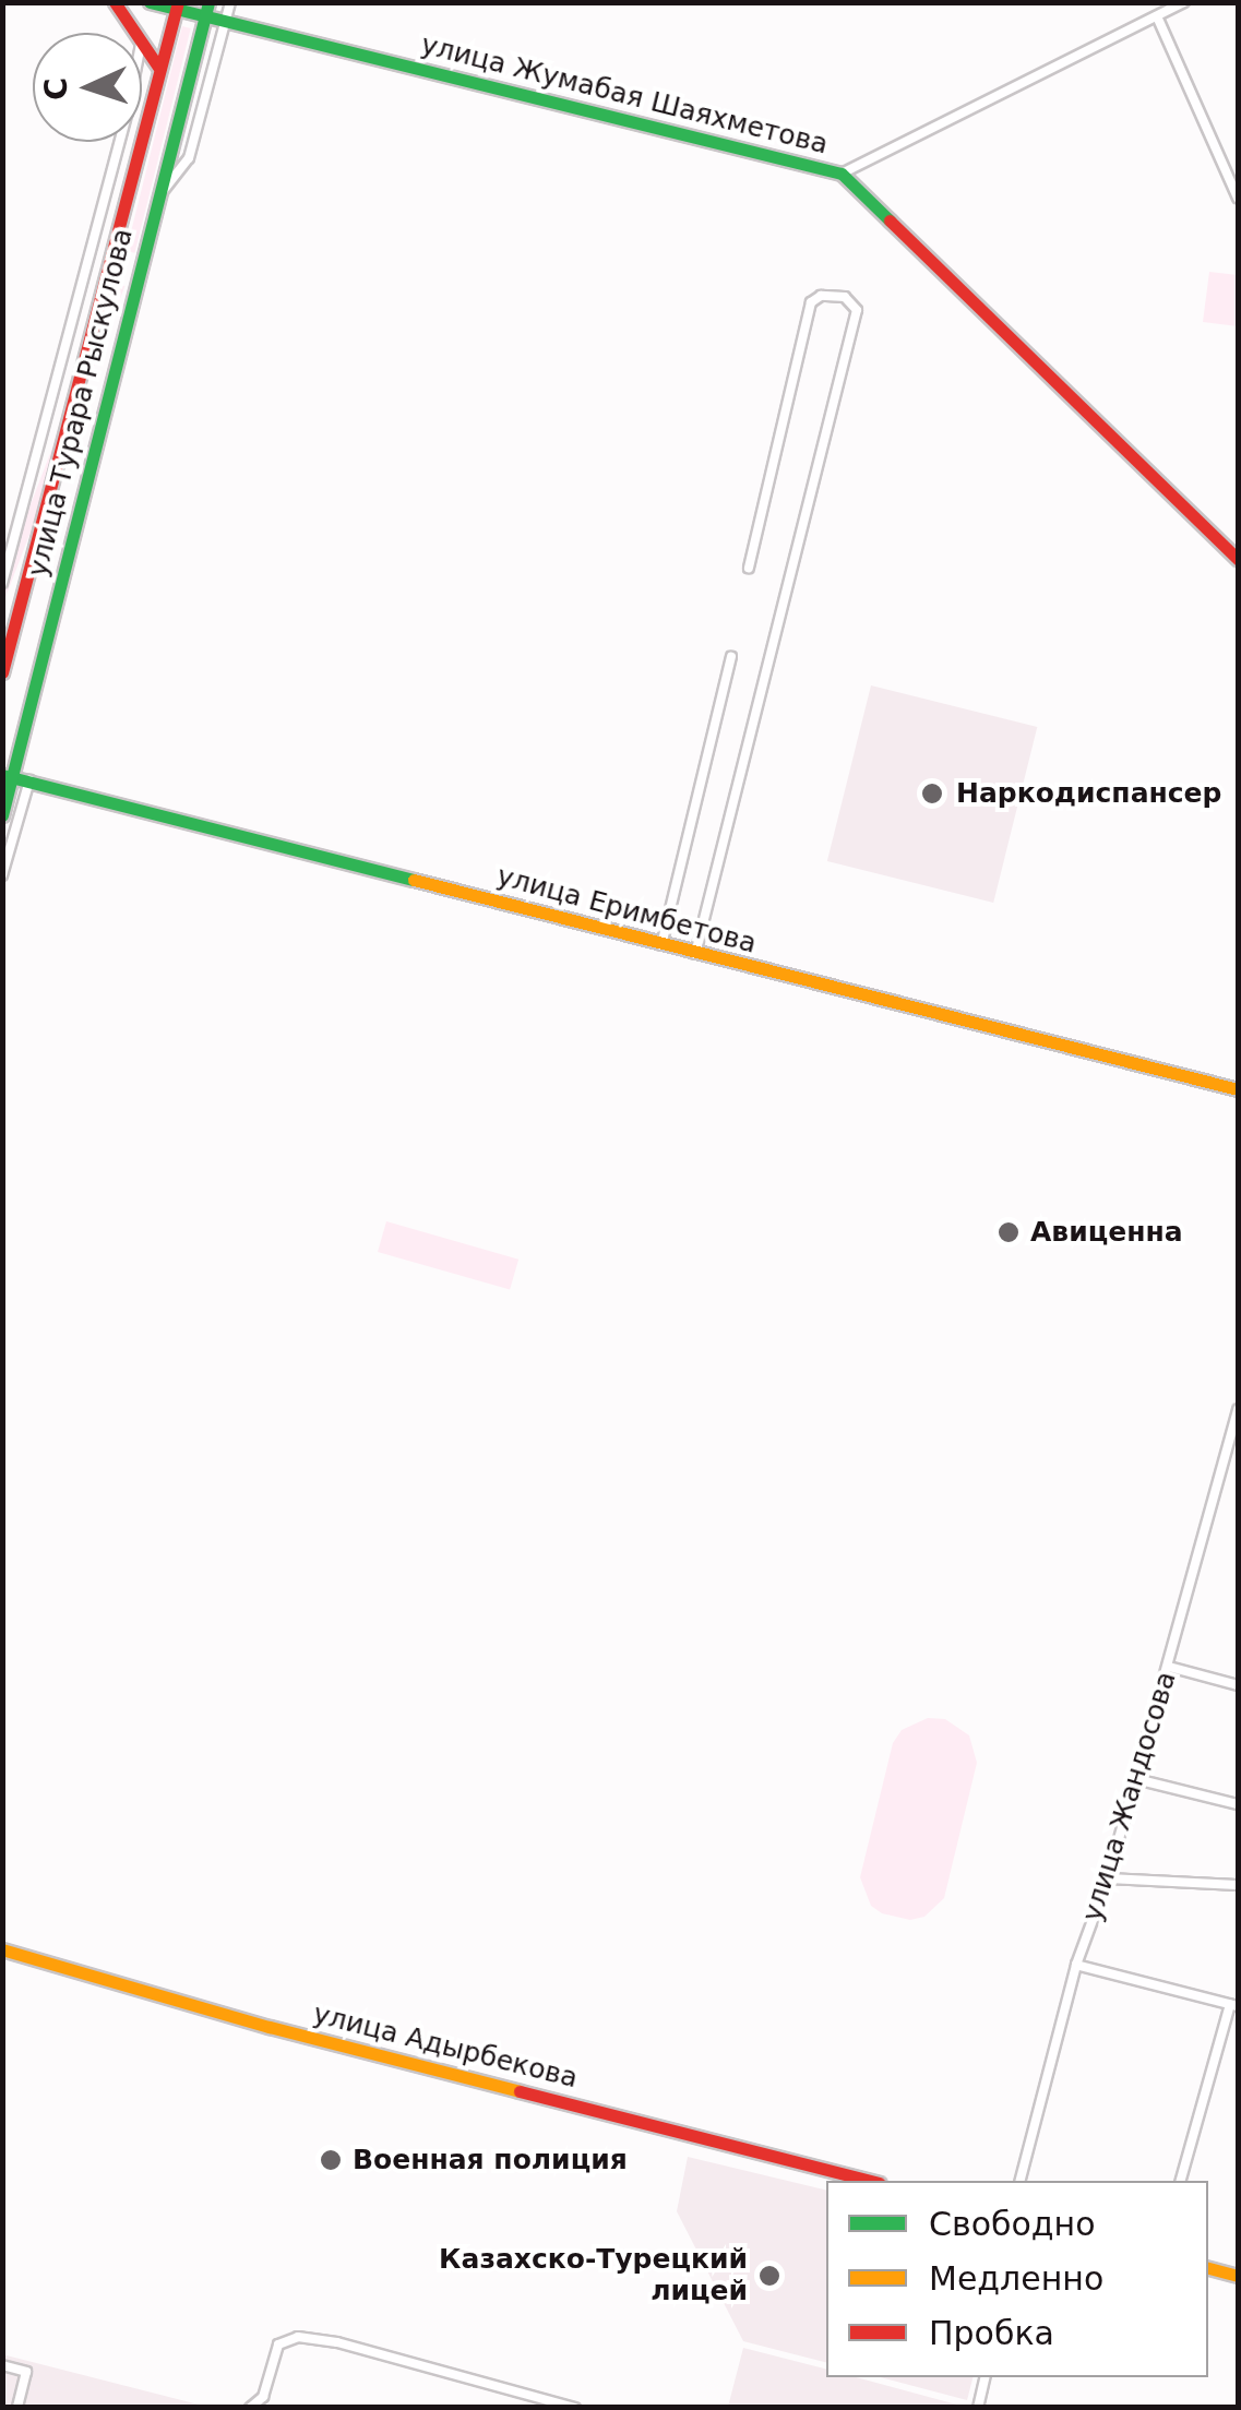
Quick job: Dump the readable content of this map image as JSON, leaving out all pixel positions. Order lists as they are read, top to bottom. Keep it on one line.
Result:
{"streets":{"main road":["улица Жумабая Шаяхметова","улица Турара Рыскулова","улица Еримбетова","улица Адырбекова"],"street":["улица Жандосова"]},"crossings":[["улица Жумабая Шаяхметова","улица Турара Рыскулова"],["улица Турара Рыскулова","улица Еримбетова"]],"places":["Наркодиспансер","Авиценна","Военная полиция","Казахско-Турецкий лицей"],"legend":["Свободно","Медленно","Пробка"],"north":"left"}
